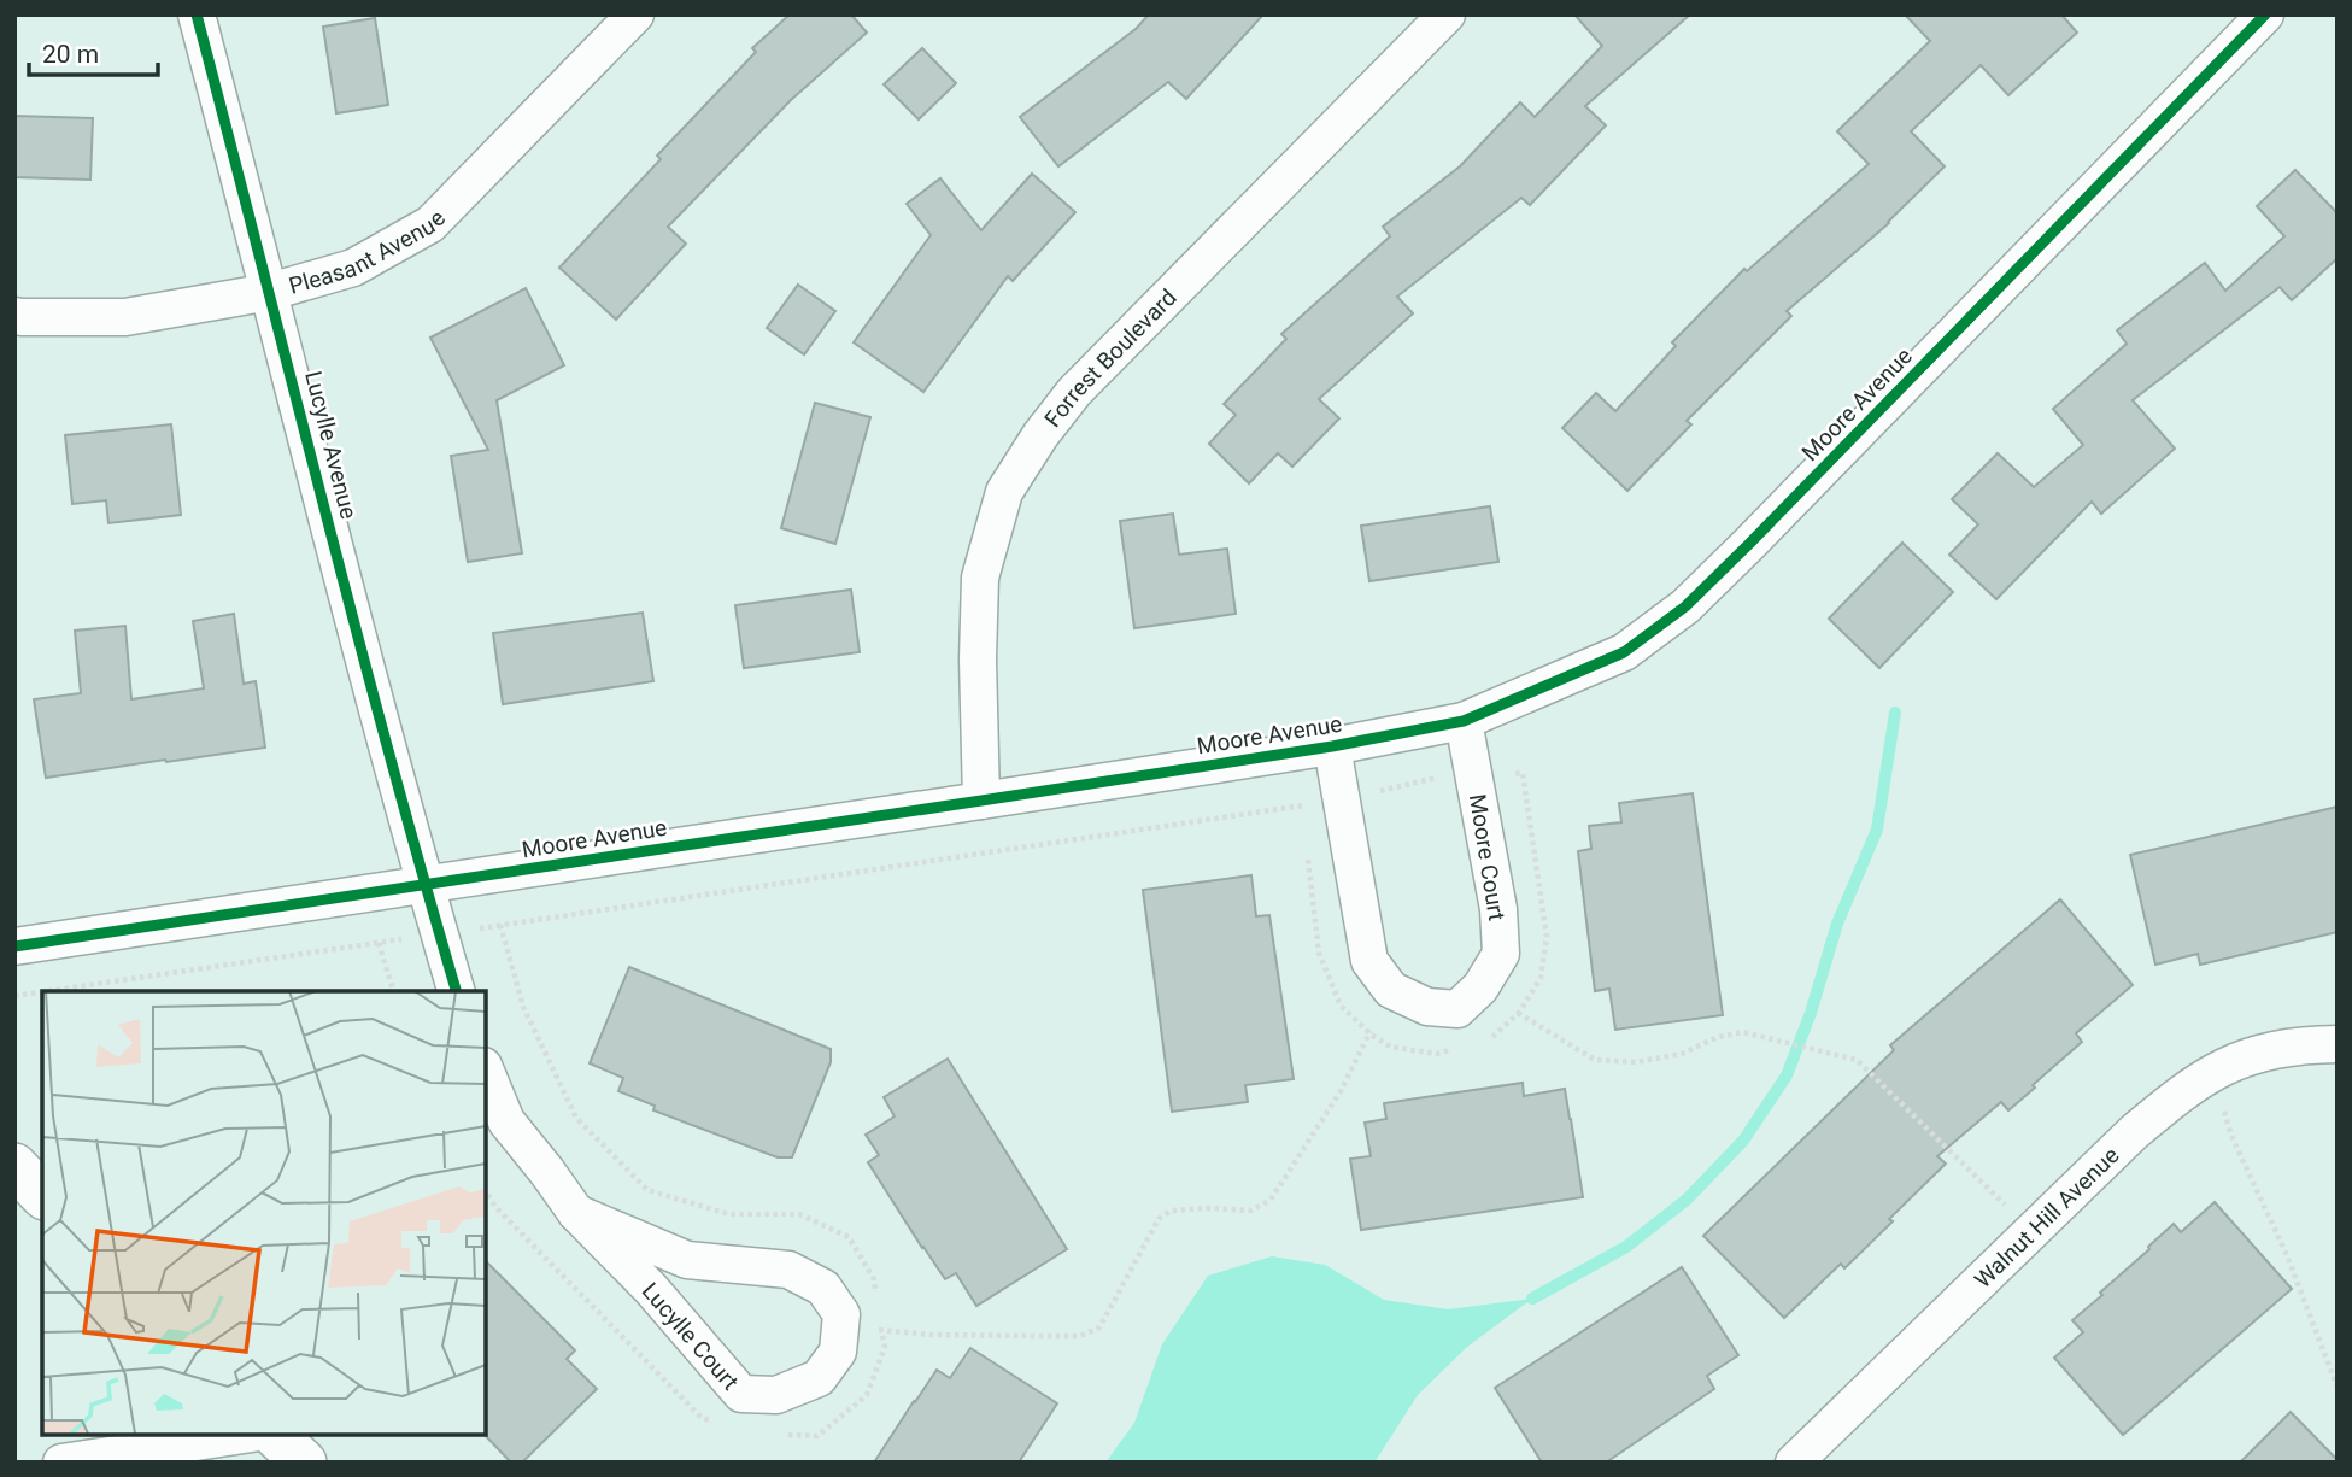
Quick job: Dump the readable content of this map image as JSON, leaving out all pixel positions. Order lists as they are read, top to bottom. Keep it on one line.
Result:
{"streets":{"street":["Pleasant Avenue","Forrest Boulevard","Moore Avenue","Lucylle Avenue","Moore Court","Walnut Hill Avenue","Lucylle Court"]},"crossings":[["Pleasant Avenue","Lucylle Avenue"],["Forrest Boulevard","Moore Avenue"],["Moore Avenue","Lucylle Avenue"],["Moore Avenue","Moore Court"]],"scale_bar":"20 m"}
